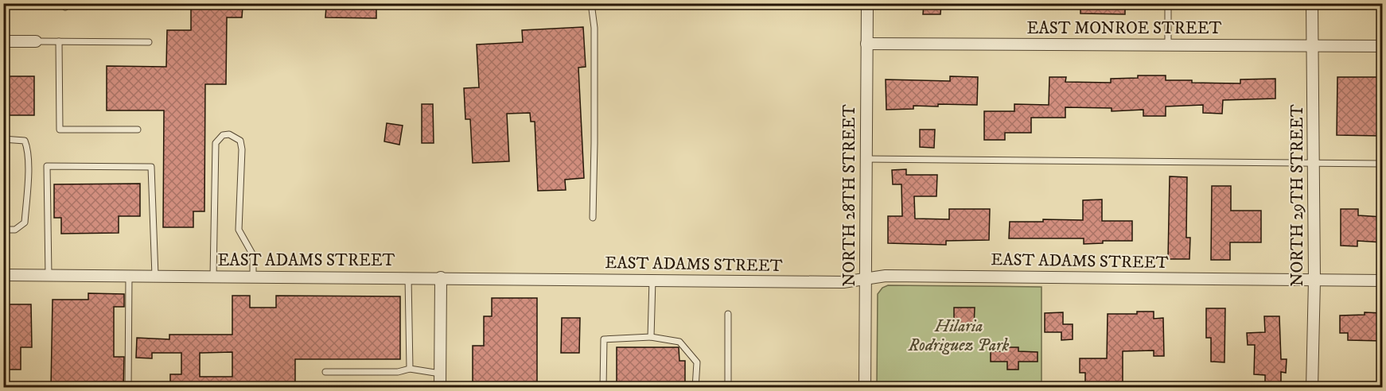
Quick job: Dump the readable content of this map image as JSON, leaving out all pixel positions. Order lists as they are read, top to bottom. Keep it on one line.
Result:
{"streets":{"street":["EAST MONROE STREET","NORTH 28TH STREET","NORTH 29TH STREET","EAST ADAMS STREET"]},"crossings":[["EAST MONROE STREET","NORTH 28TH STREET"],["EAST MONROE STREET","NORTH 29TH STREET"],["NORTH 28TH STREET","EAST ADAMS STREET"],["NORTH 29TH STREET","EAST ADAMS STREET"]],"parks":["Hilaria Rodriguez Park"]}
